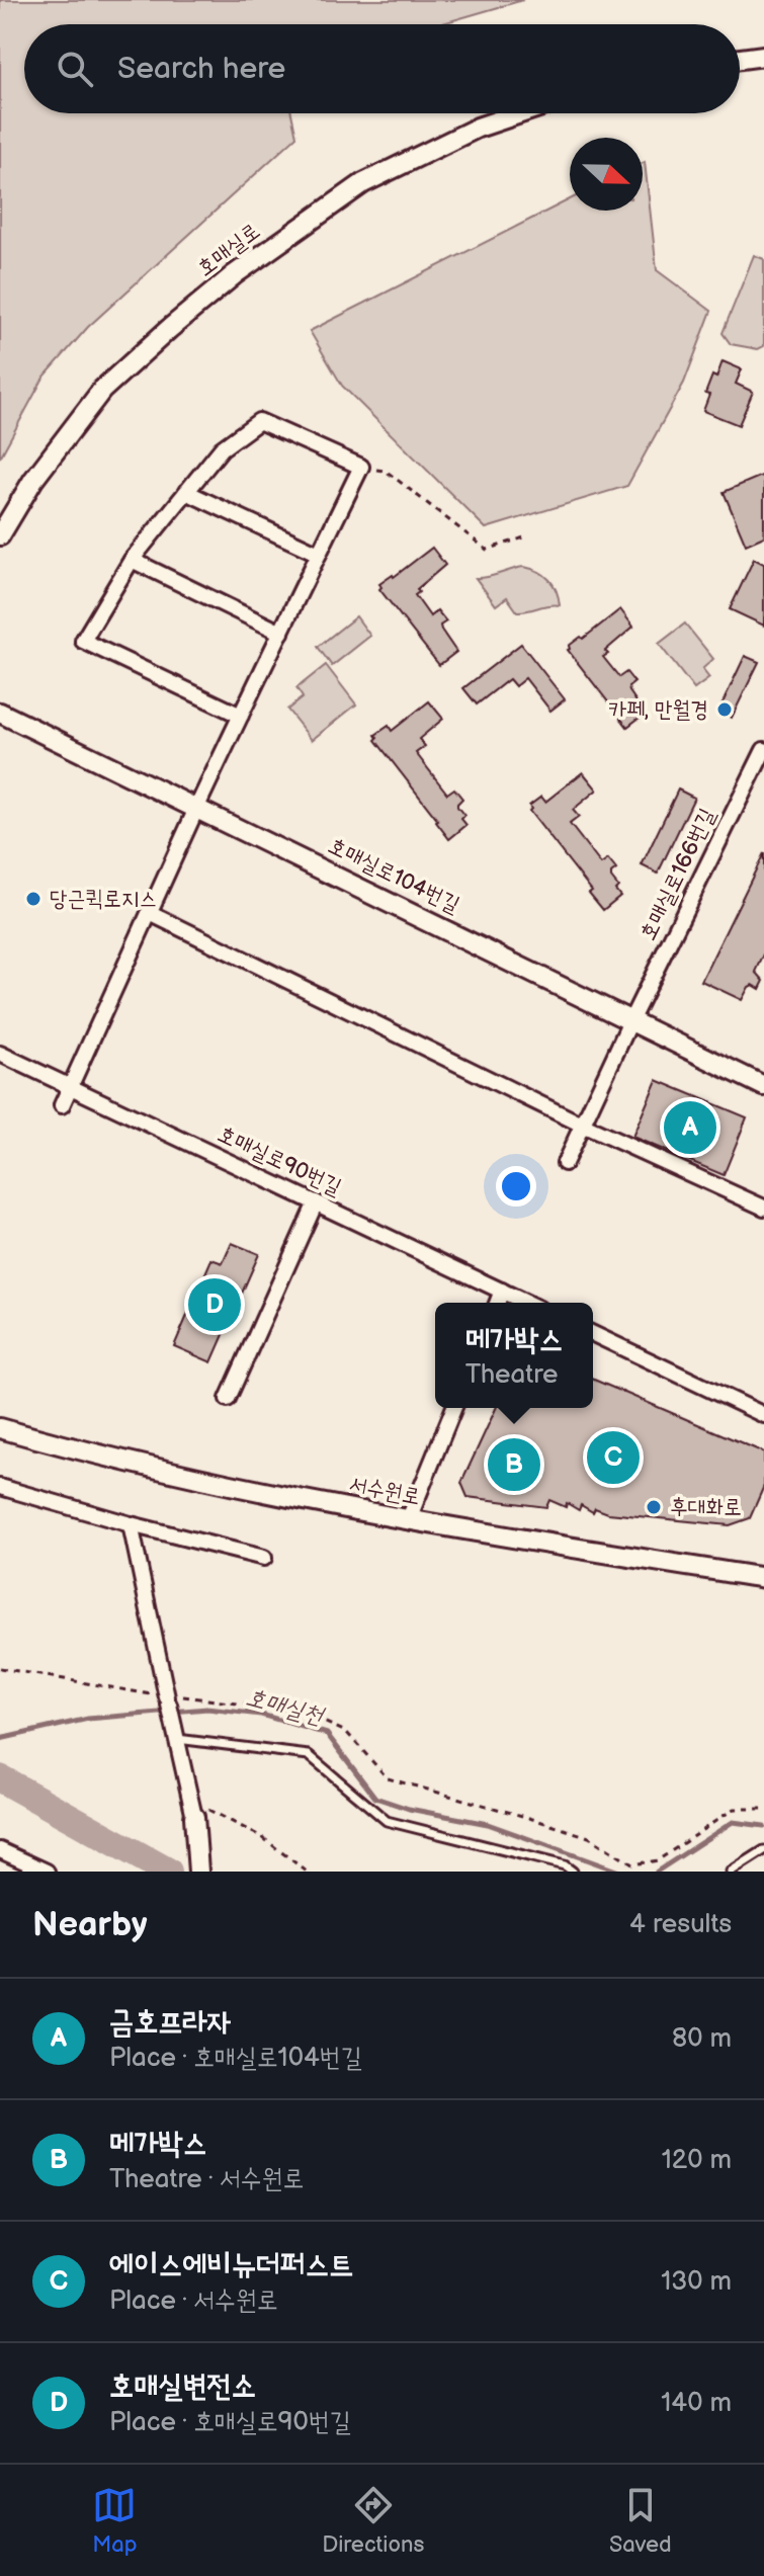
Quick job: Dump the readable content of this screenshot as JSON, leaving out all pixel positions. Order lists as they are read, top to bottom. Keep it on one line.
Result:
{"streets":{"street":["호매실로","호매실로166번길","호매실로104번길","호매실로90번길","서수원로"]},"crossings":[["호매실로166번길","호매실로104번길"]],"water":["호매실천"],"places":["카페, 만월경","당근퀵로지스","후대화로"],"north":"right","page":{"search":"Search here","pins":["A","D","C","B"],"popup":["메가박스","Theatre"],"heading":["Nearby","4 results"],"list":[{"mark":"A","name":"금호프라자","note":"Place · 호매실로104번길","value":"80 m"},{"mark":"B","name":"메가박스","note":"Theatre · 서수원로","value":"120 m"},{"mark":"C","name":"에이스에비뉴더퍼스트","note":"Place · 서수원로","value":"130 m"},{"mark":"D","name":"호매실변전소","note":"Place · 호매실로90번길","value":"140 m"}],"nav":["Map","Directions","Saved"]}}
